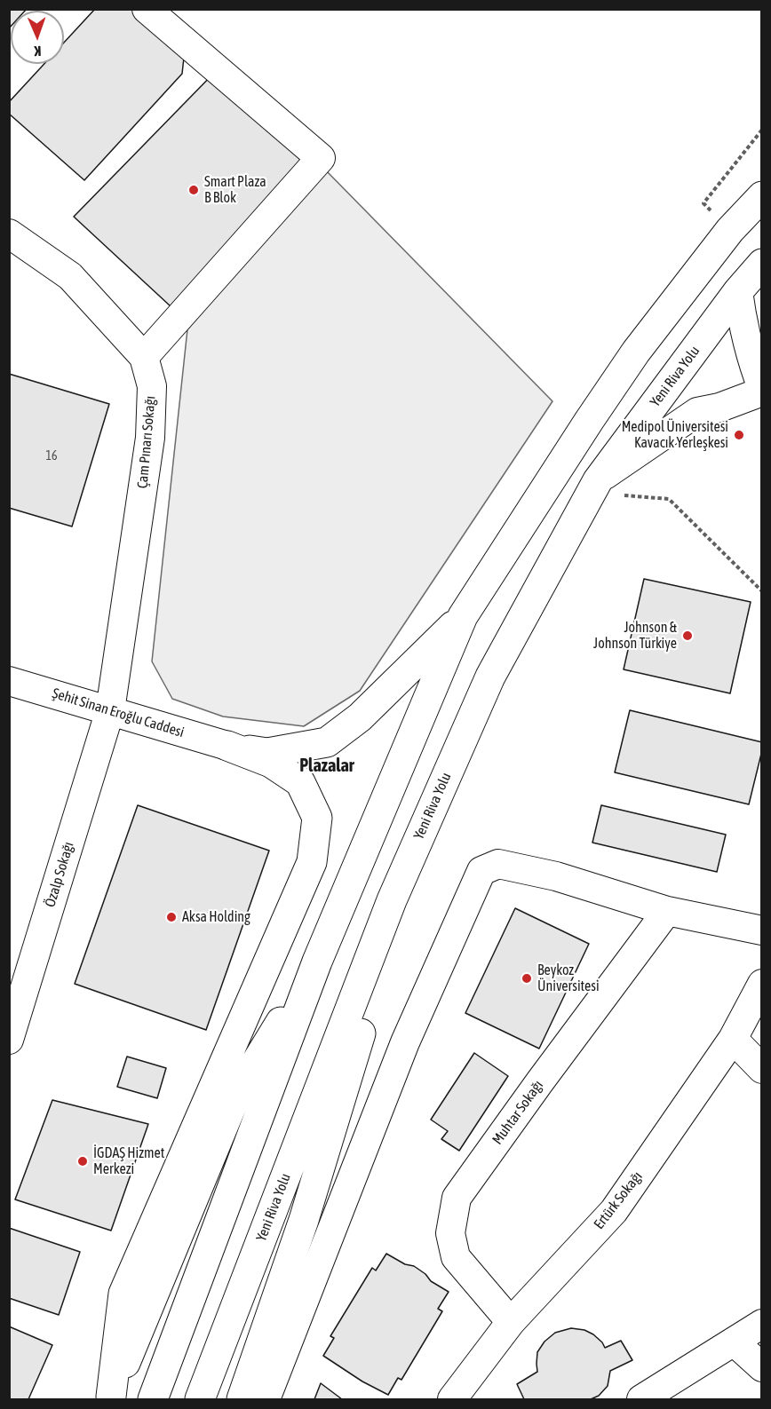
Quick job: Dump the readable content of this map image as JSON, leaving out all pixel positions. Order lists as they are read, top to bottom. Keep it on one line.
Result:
{"streets":{"highway":["Yeni Riva Yolu"],"street":["Çam Pınarı Sokağı","Şehit Sinan Eroğlu Caddesi","Özalp Sokağı","Muhtar Sokağı","Ertürk Sokağı"]},"crossings":[["Çam Pınarı Sokağı","Şehit Sinan Eroğlu Caddesi"],["Çam Pınarı Sokağı","Özalp Sokağı"],["Şehit Sinan Eroğlu Caddesi","Özalp Sokağı"],["Muhtar Sokağı","Ertürk Sokağı"]],"districts":["Plazalar"],"places":["Smart Plaza B Blok","Medipol Üniversitesi Kavacık Yerleşkesi","Johnson & Johnson Türkiye","Aksa Holding","Beykoz Üniversitesi","İGDAŞ Hizmet Merkezi"],"house_numbers":["16"],"north":"bottom"}
